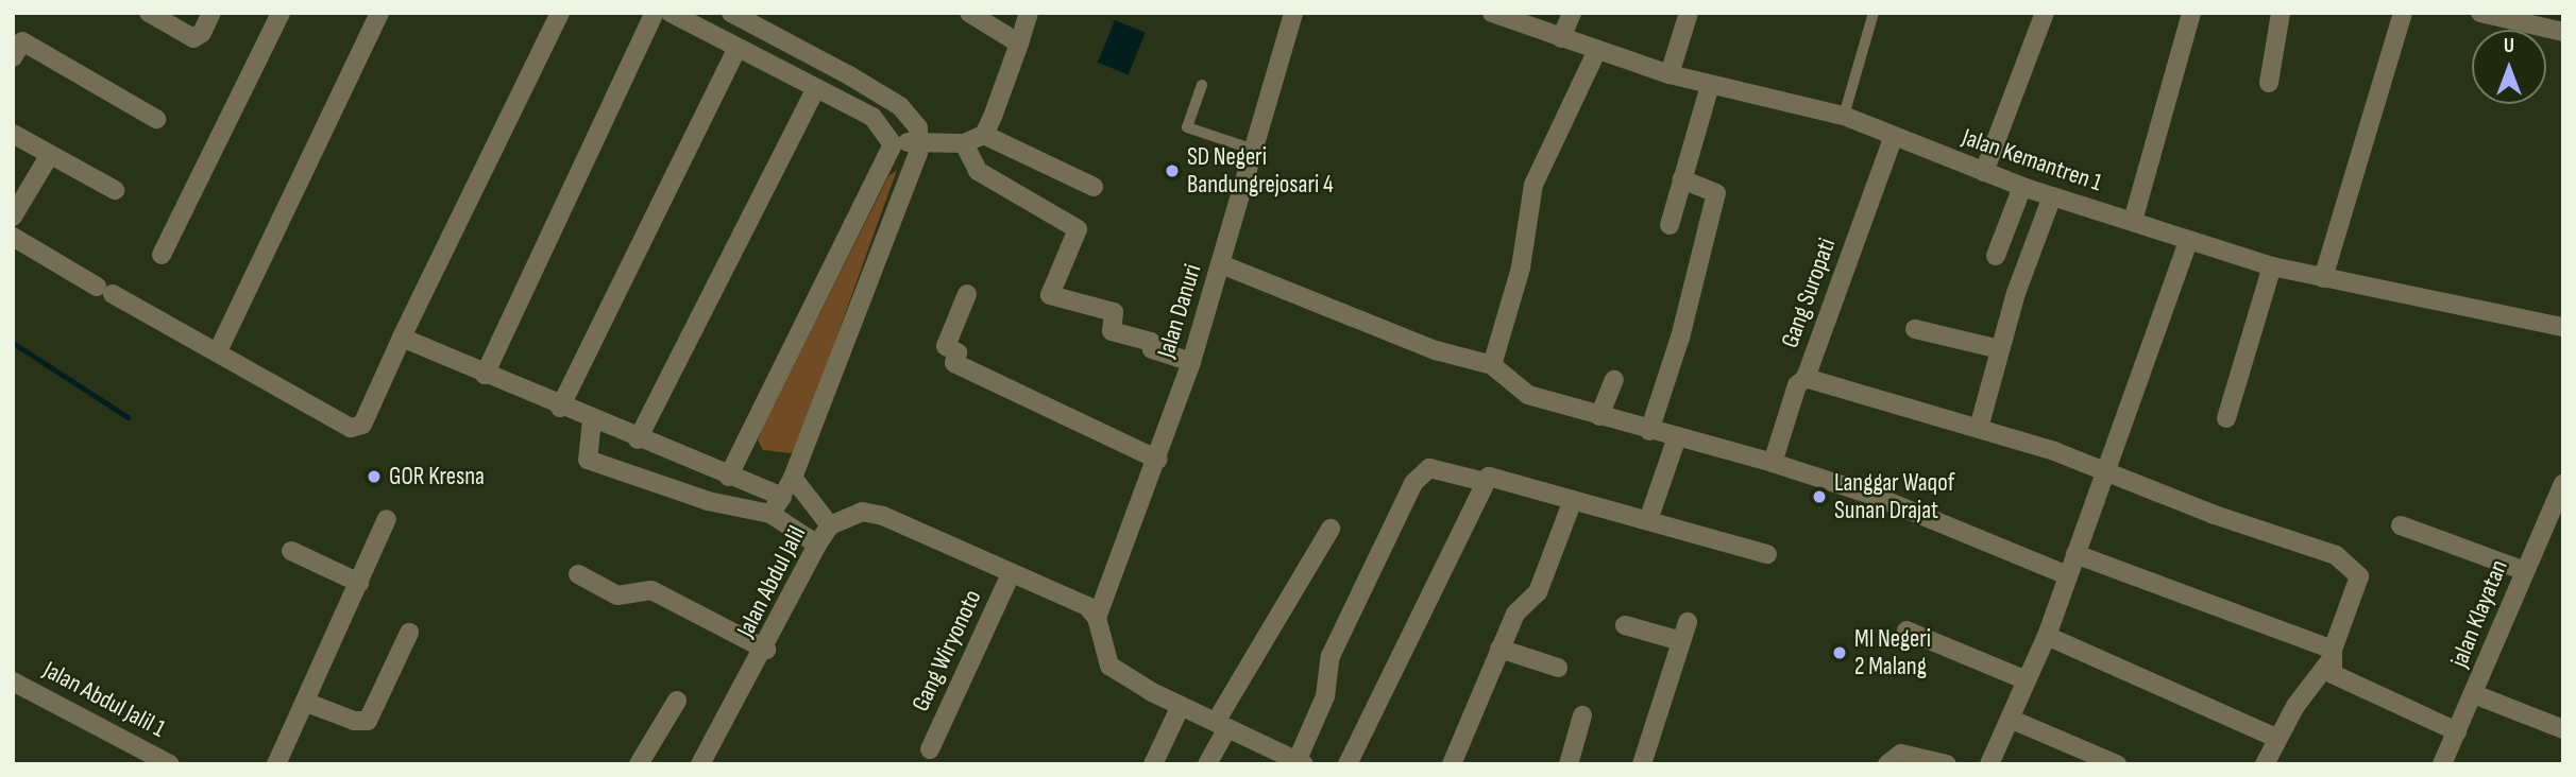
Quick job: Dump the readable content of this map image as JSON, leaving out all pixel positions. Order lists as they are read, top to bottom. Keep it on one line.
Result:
{"streets":{"street":["Jalan Kemantren 1","Gang Suropati","Jalan Danuri","Jalan Abdul Jalil","jalan Klayatan","Gang Wiryonoto","Jalan Abdul Jalil 1"]},"crossings":[["Jalan Kemantren 1","Gang Suropati"],["Jalan Danuri","Jalan Abdul Jalil"],["Jalan Abdul Jalil","Gang Wiryonoto"]],"places":["SD Negeri Bandungrejosari 4","GOR Kresna","Langgar Waqof Sunan Drajat","MI Negeri 2 Malang"],"north":"top"}
